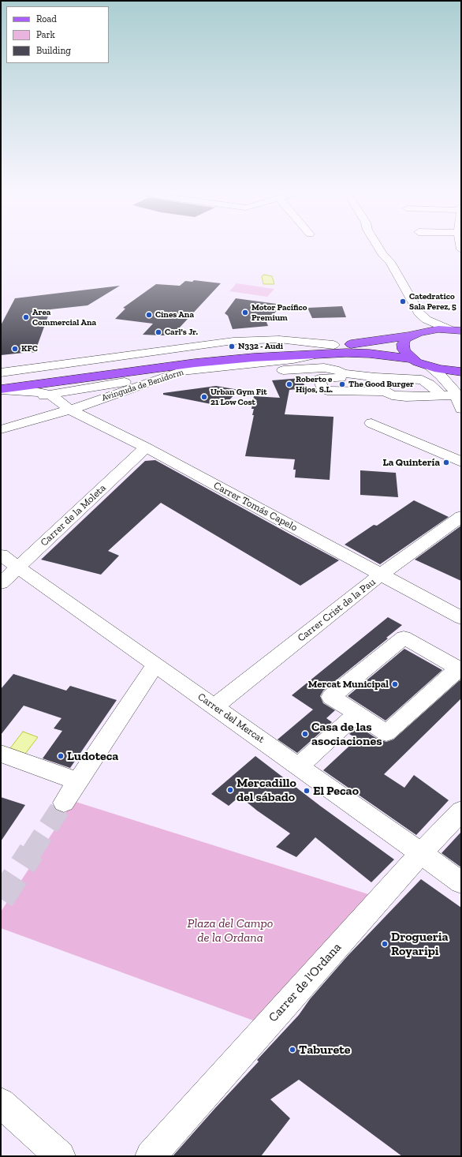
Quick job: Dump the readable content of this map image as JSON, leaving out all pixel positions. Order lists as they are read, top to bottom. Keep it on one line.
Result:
{"streets":{"street":["Avinguda de Benidorm","Carrer Tomás Capelo","Carrer de la Moleta","Carrer Crist de la Pau","Carrer del Mercat","Carrer de l'Ordana"]},"crossings":[["Avinguda de Benidorm","Carrer Tomás Capelo"],["Carrer Tomás Capelo","Carrer de la Moleta"],["Carrer Tomás Capelo","Carrer Crist de la Pau"],["Carrer de la Moleta","Carrer del Mercat"],["Carrer Crist de la Pau","Carrer del Mercat"],["Carrer del Mercat","Carrer de l'Ordana"]],"parks":["Plaza del Campo de la Ordana"],"places":["Catedratico Sala Perez, 5","Motor Pacífico Premium","Cines Ana","Area Commercial Ana","Carl's Jr.","N332 - Audi","KFC","Roberto e Hijos, S.L.","The Good Burger","Urban Gym Fit 21 Low Cost","La Quintería","Mercat Municipal","Casa de las asociaciones","Ludoteca","Mercadillo del sábado","El Pecao","Drogueria Royaripi","Taburete"],"legend":["Road","Park","Building"]}
